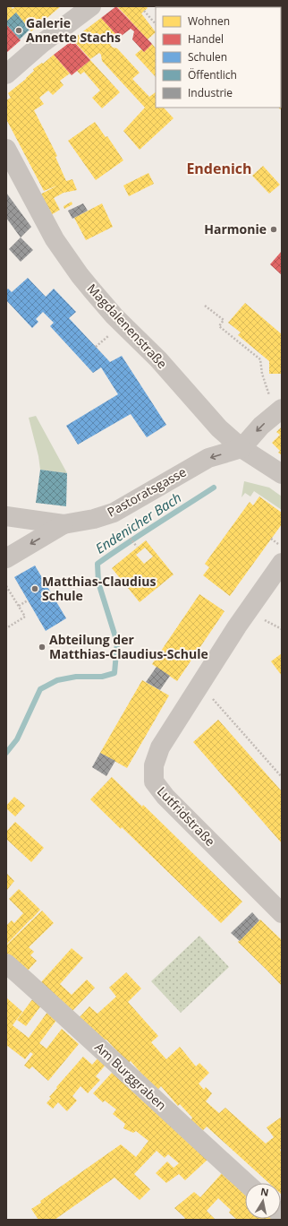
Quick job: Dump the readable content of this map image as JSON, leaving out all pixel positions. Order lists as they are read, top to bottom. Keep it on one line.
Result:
{"streets":{"street":["Magdalenenstraße","Pastoratsgasse","Lutfridstraße","Am Burggraben"]},"crossings":[["Magdalenenstraße","Pastoratsgasse"]],"one_way":["Pastoratsgasse"],"districts":["Endenich"],"water":["Endenicher Bach"],"places":["Galerie Annette Stachs","Harmonie","Matthias-Claudius Schule","Abteilung der Matthias-Claudius-Schule"],"legend":["Wohnen","Handel","Schulen","Öffentlich","Industrie"],"north":"top"}
